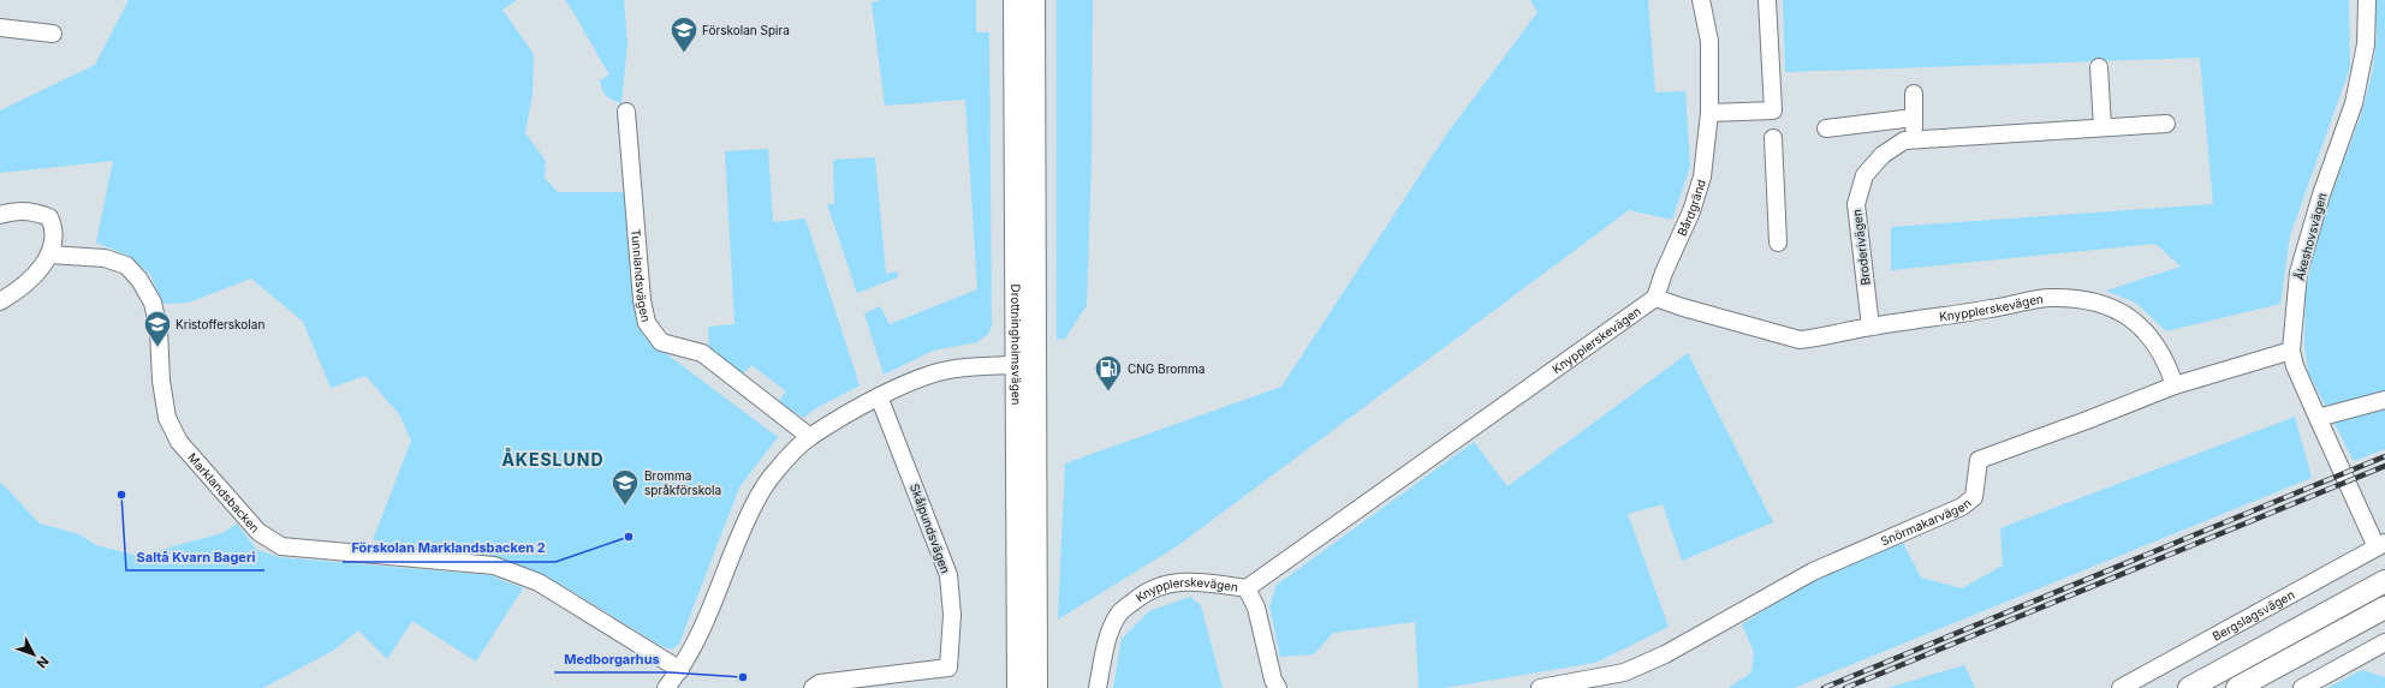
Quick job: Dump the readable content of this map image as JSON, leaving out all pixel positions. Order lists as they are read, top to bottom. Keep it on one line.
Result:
{"streets":{"main road":["Drottningholmsvägen"],"street":["Bårdgränd","Åkeshovsvägen","Broderivägen","Tunnlandsvägen","Knypplerskevägen","Marklandsbacken","Snörmakarvägen","Skålpundsvägen","Bergslagsvägen"]},"crossings":[["Bårdgränd","Knypplerskevägen"],["Åkeshovsvägen","Snörmakarvägen"],["Åkeshovsvägen","Bergslagsvägen"],["Broderivägen","Knypplerskevägen"],["Knypplerskevägen","Snörmakarvägen"]],"districts":["ÅKESLUND"],"places":{"school or university":["Förskolan Spira","Kristofferskolan","Bromma språkförskola"],"fuel station":["CNG Bromma"],"other":["Saltå Kvarn Bageri","Förskolan Marklandsbacken 2","Medborgarhus"]},"north":"bottom right"}
